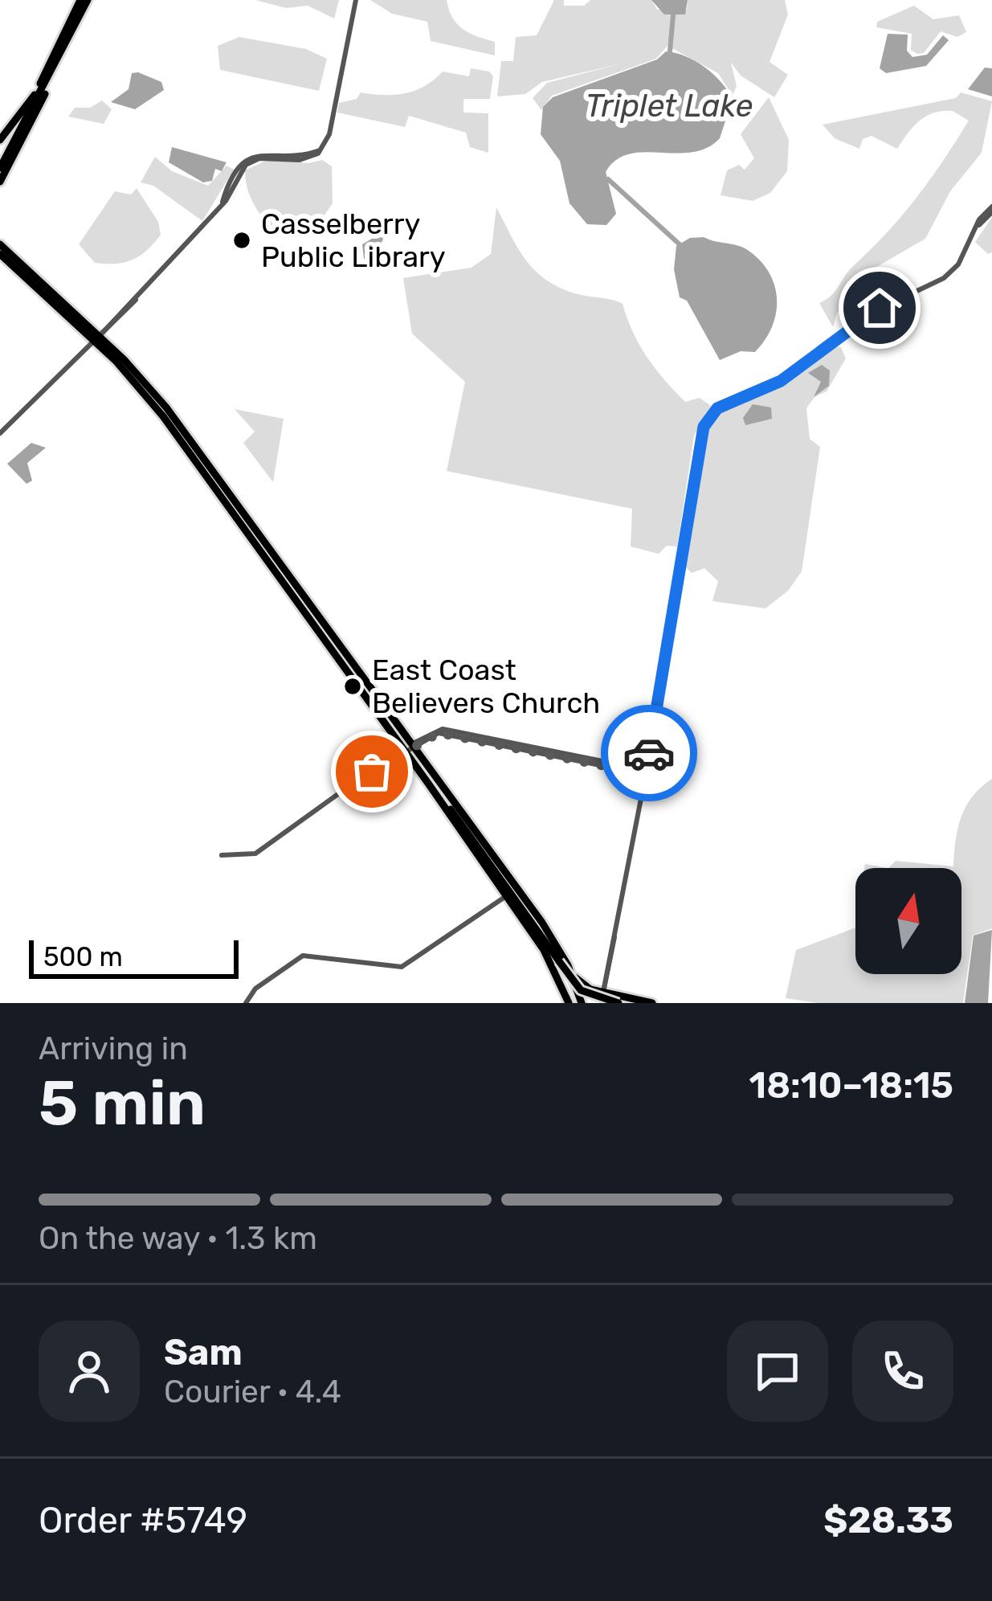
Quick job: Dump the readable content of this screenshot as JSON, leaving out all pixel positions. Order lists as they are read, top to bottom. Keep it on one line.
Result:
{"water":["Triplet Lake"],"places":["Casselberry Public Library","East Coast Believers Church"],"scale_bar":"500 m","north":"top","page":{"scale":"500 m","heading":["5 min","Arriving in","18:10–18:15"],"panel":["Sam","Courier · 4.4","Order #5749","$28.33"],"bar":"On the way · 1.3 km"}}
